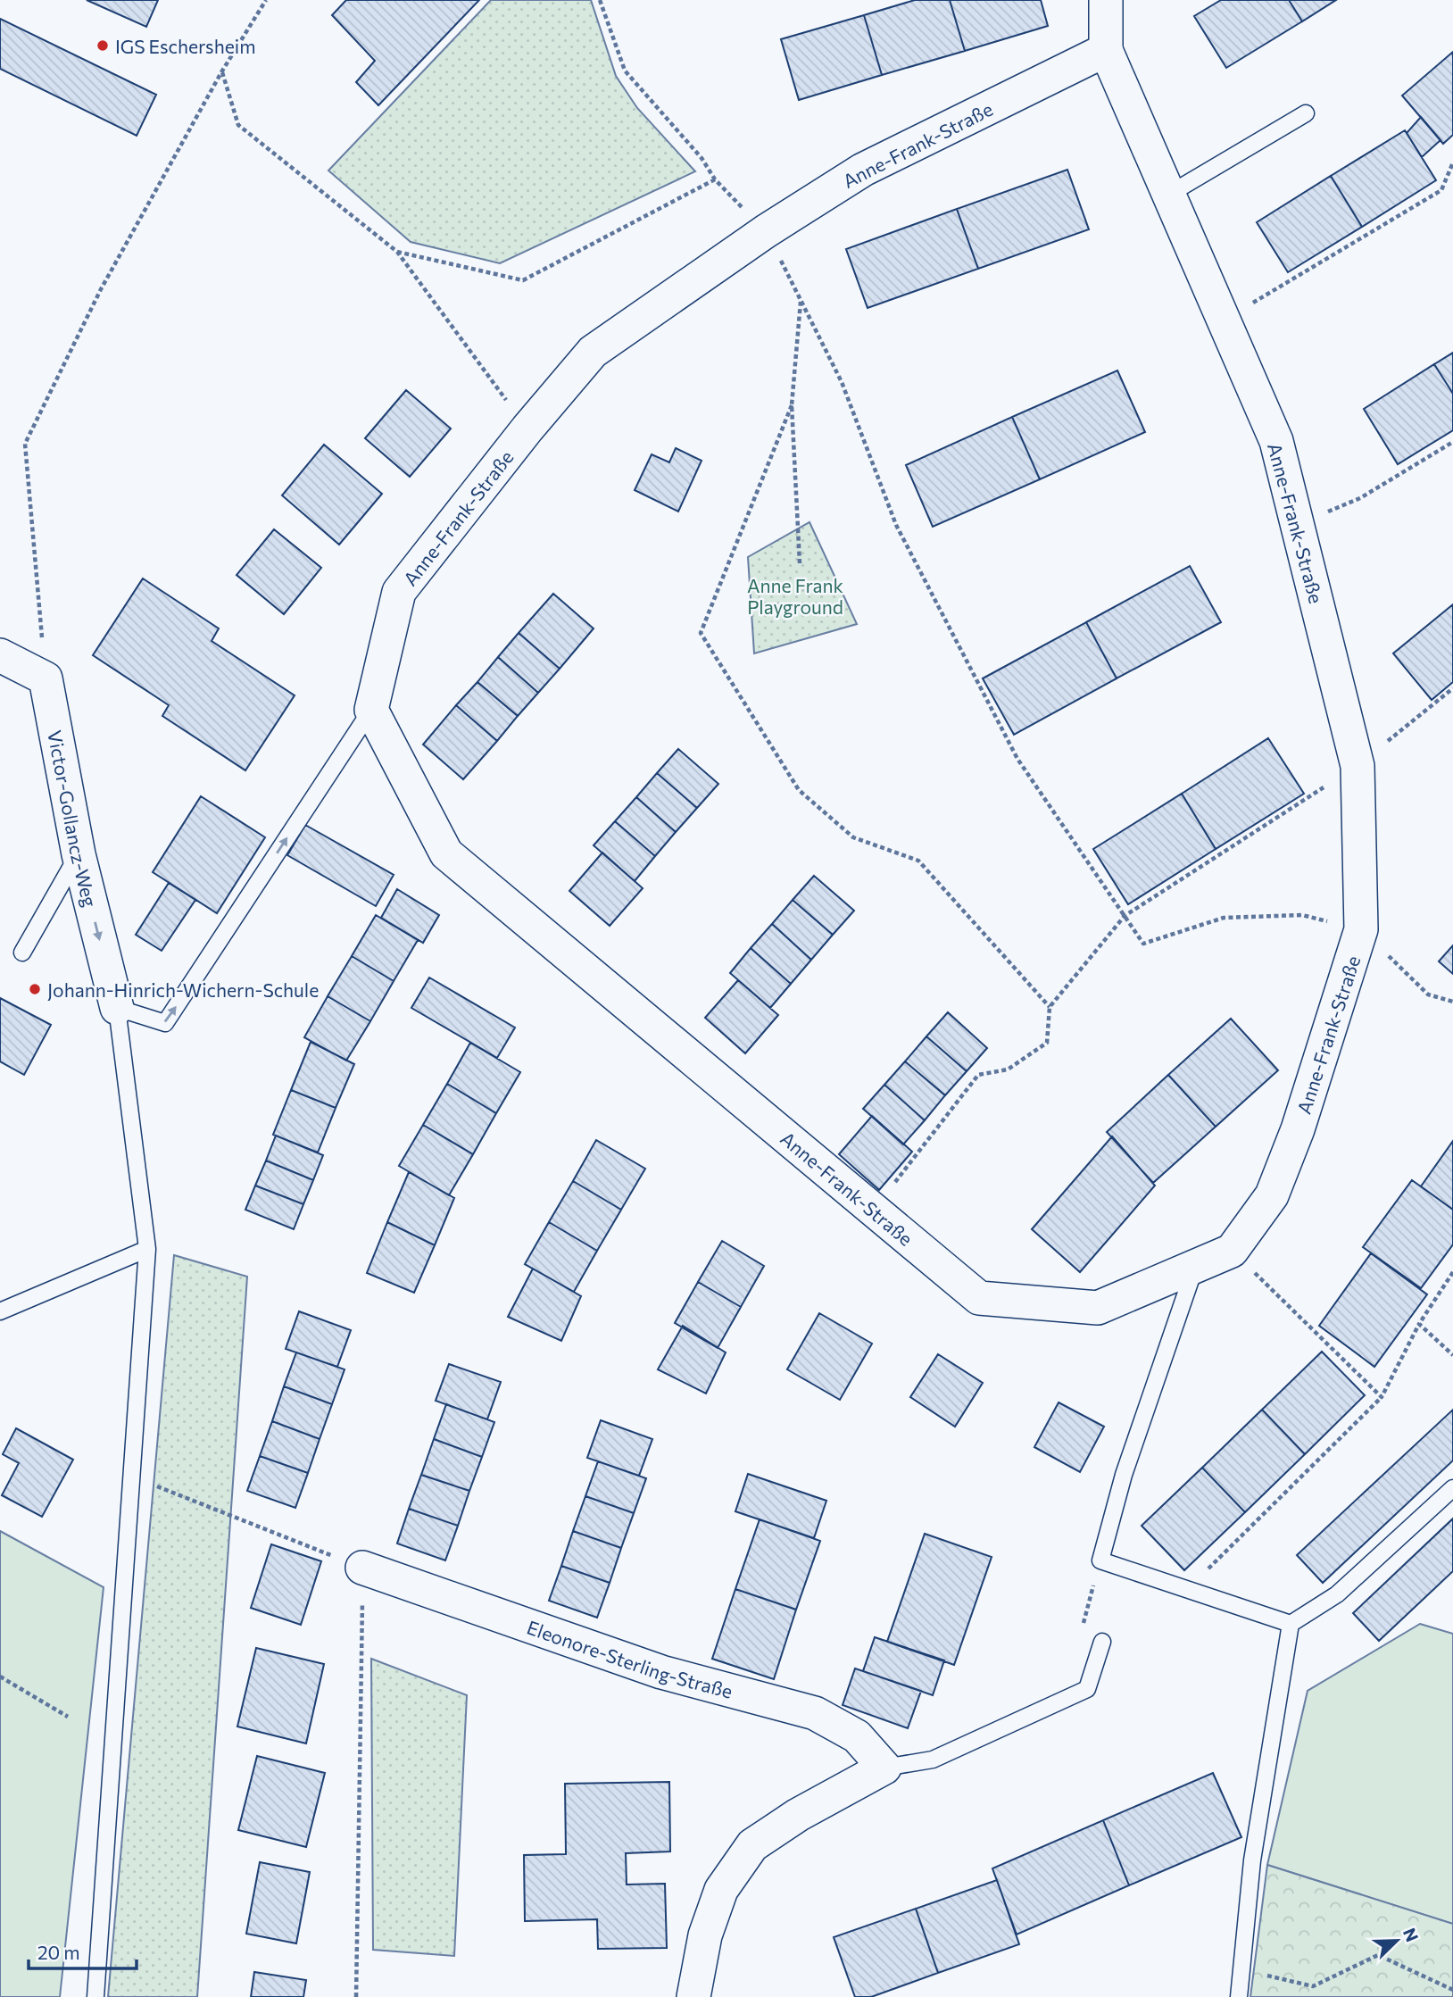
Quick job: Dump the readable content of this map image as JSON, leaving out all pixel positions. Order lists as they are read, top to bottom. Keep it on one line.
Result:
{"streets":{"street":["Anne-Frank-Straße","Victor-Gollancz-Weg","Eleonore-Sterling-Straße"]},"one_way":["Victor-Gollancz-Weg"],"parks":["Anne Frank Playground"],"places":["IGS Eschersheim","Johann-Hinrich-Wichern-Schule"],"scale_bar":"20 m","north":"top right"}
